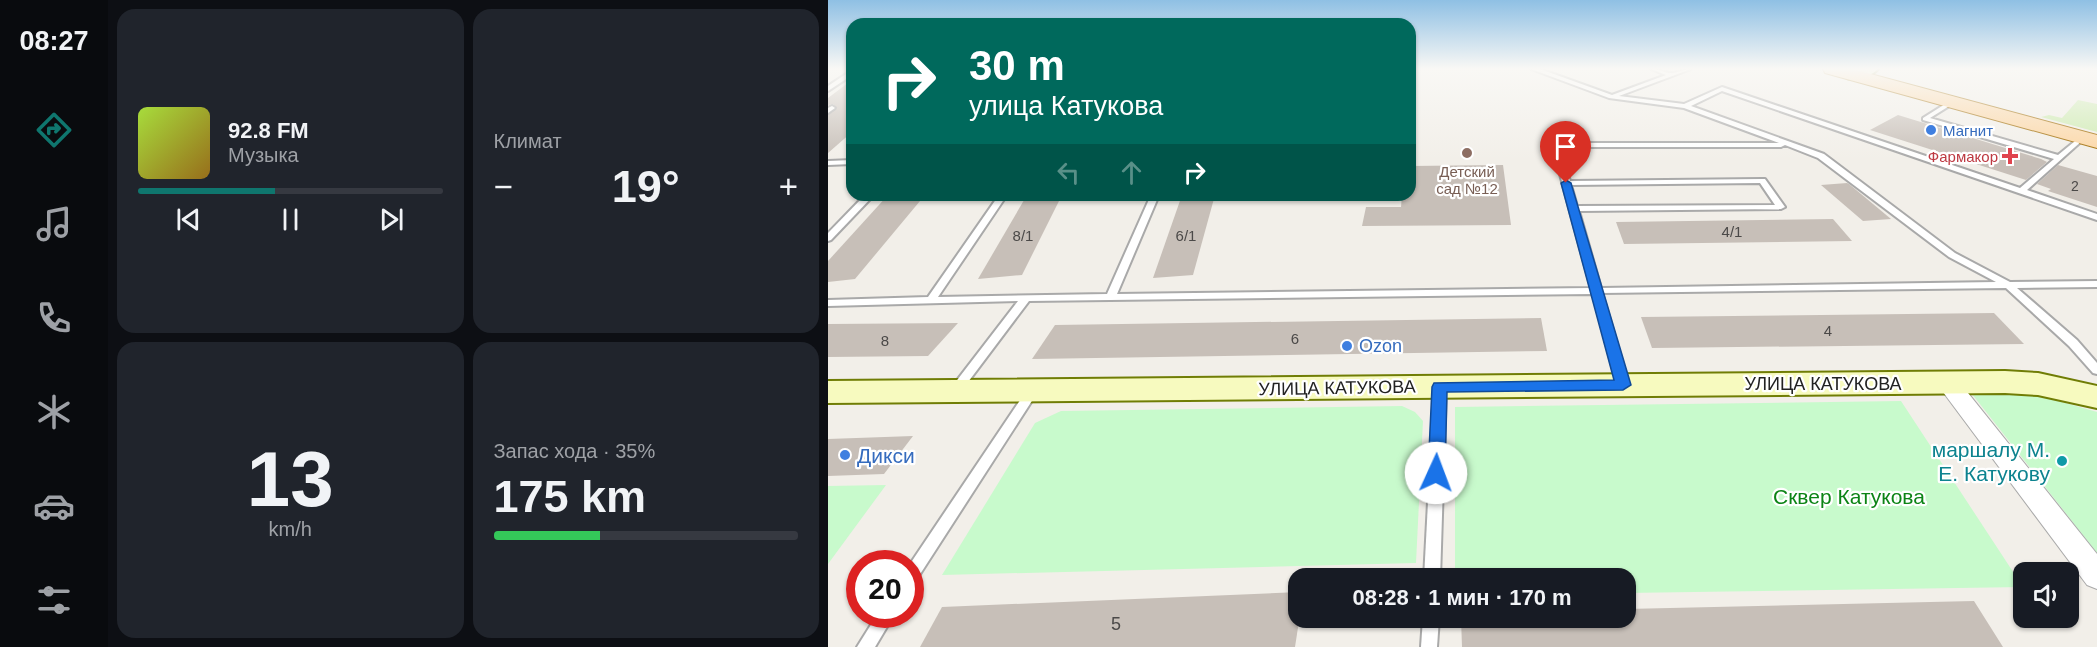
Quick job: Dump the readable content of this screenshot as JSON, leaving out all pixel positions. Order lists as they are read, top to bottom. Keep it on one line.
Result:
{"streets":{"street":["УЛИЦА КАТУКОВА"]},"parks":["Сквер Катукова"],"places":{"other":["Магнит","Детский сад №12","Ozon","Дикси","маршалу М. Е. Катукову"],"health":["Фармакор"]},"house_numbers":["2","4/1","8/1","6/1","4","6","8","5"],"page":{"tabs":"08:27","tile":["Климат",["13","km/h"],["Запас хода · 35%","175 km"]],"turn":["30 m","улица Катукова"],"song":["92.8 FM","Музыка"],"heat":["−","19°","+"],"limit":"20","trip":"08:28 · 1 мин · 170 m"}}
